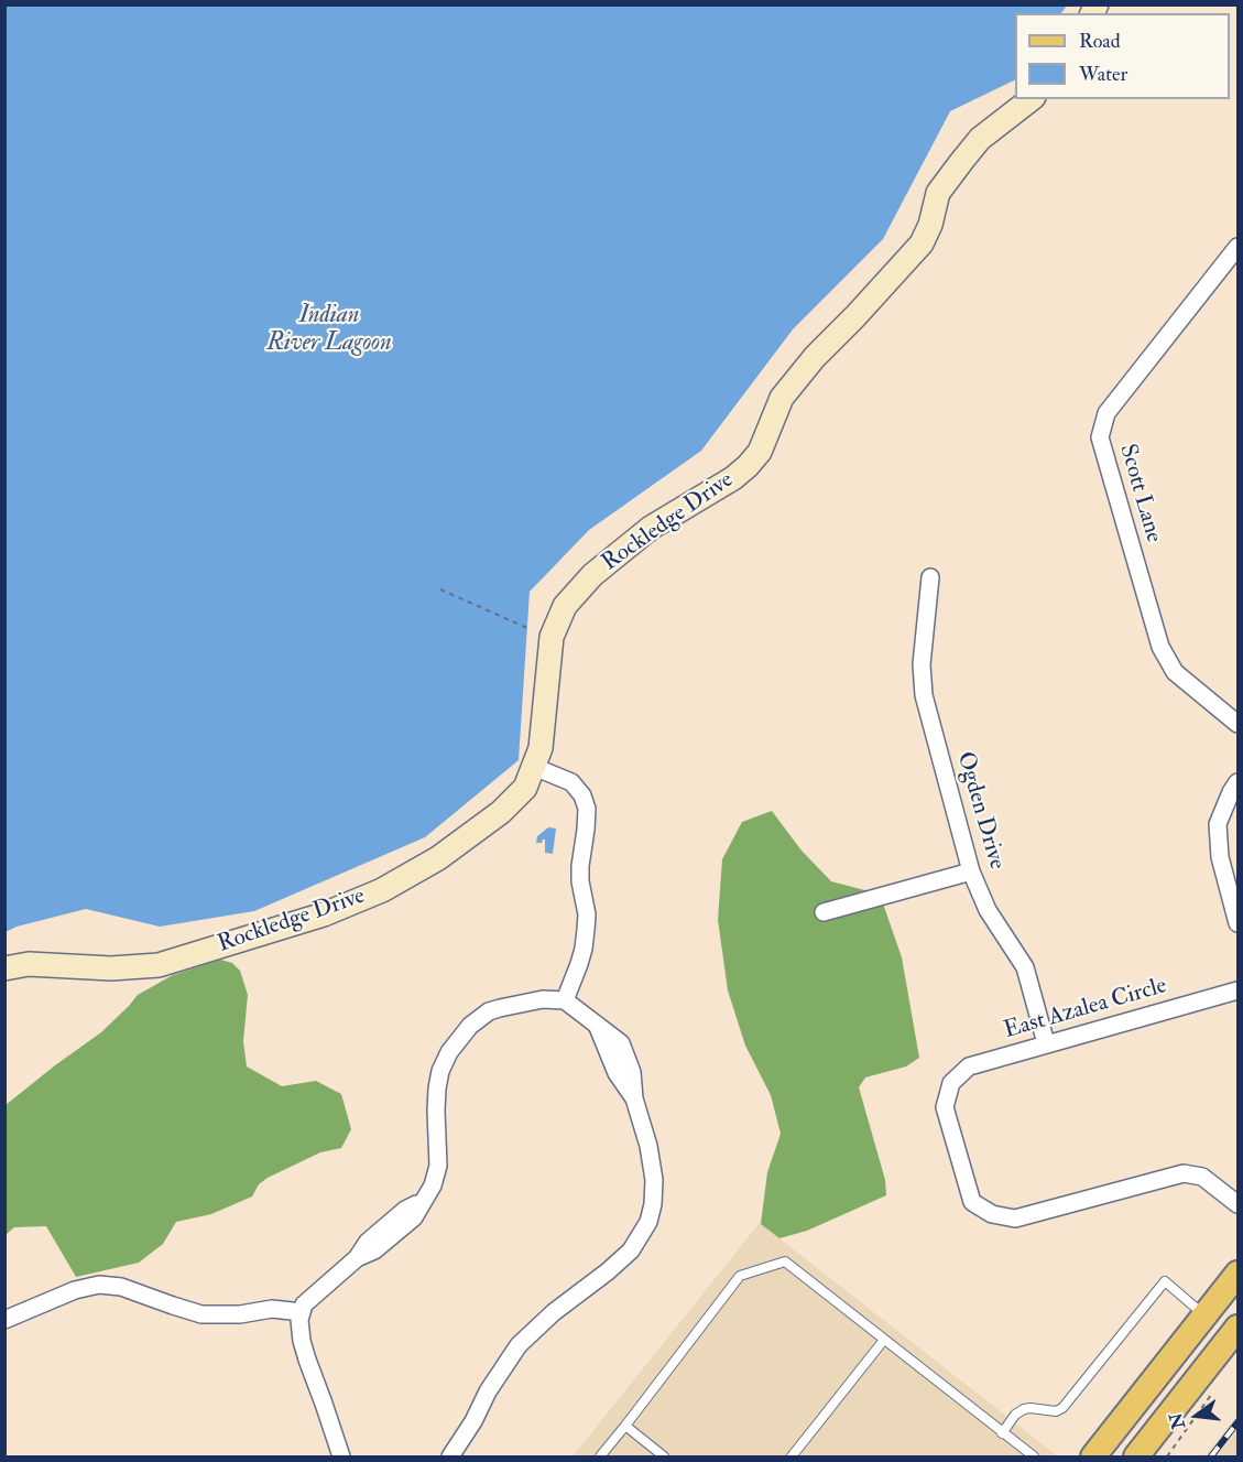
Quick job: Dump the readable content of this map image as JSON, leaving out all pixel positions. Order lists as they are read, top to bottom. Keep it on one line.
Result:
{"streets":{"street":["Scott Lane","Rockledge Drive","Ogden Drive","East Azalea Circle"]},"crossings":[["Ogden Drive","East Azalea Circle"]],"water":["Indian River Lagoon"],"legend":["Road","Water"],"north":"left"}
